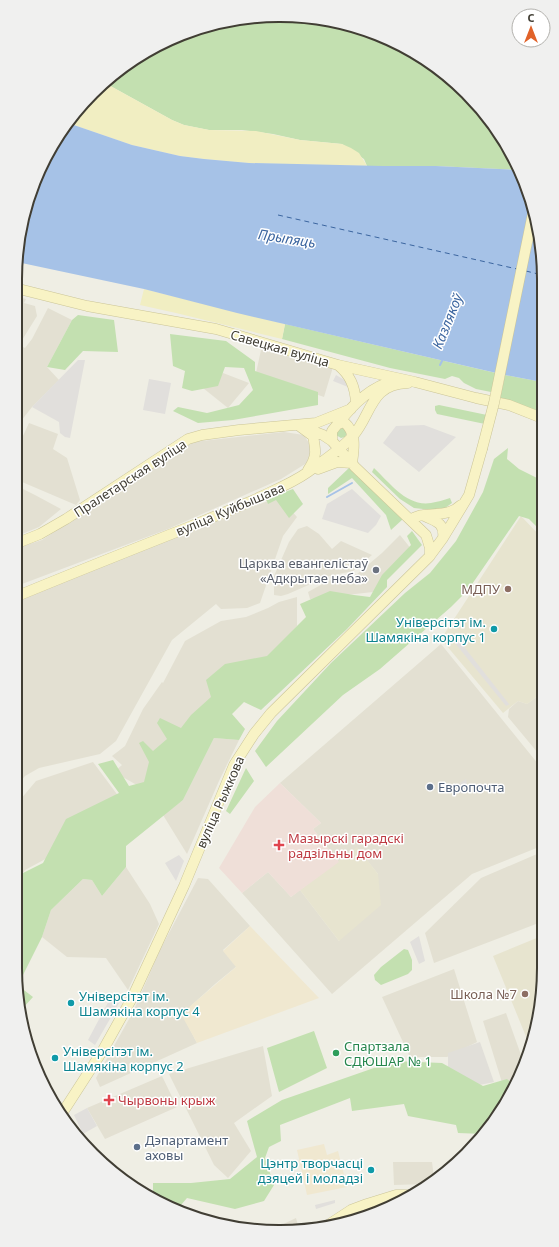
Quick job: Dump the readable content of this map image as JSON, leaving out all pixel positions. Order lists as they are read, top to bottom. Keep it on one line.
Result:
{"streets":{"main road":["Савецкая вуліца","Пралетарская вуліца","вуліца Куйбышава","вуліца Рыжкова"]},"crossings":[["Савецкая вуліца","вуліца Куйбышава"],["Пралетарская вуліца","вуліца Куйбышава"]],"water":["Прыпяць","Казлякоў"],"places":{"other":["Царква евангелістаў «Адкрытае неба»","МДПУ","Універсітэт ім. Шамякіна корпус 1","Европочта","Школа №7","Універсітэт ім. Шамякіна корпус 4","Спартзала СДЮШАР № 1","Універсітэт ім. Шамякіна корпус 2","Дэпартамент аховы","Цэнтр творчасці дзяцей і моладзі"],"health":["Мазырскі гарадскі радзільны дом","Чырвоны крыж"]},"north":"top"}
